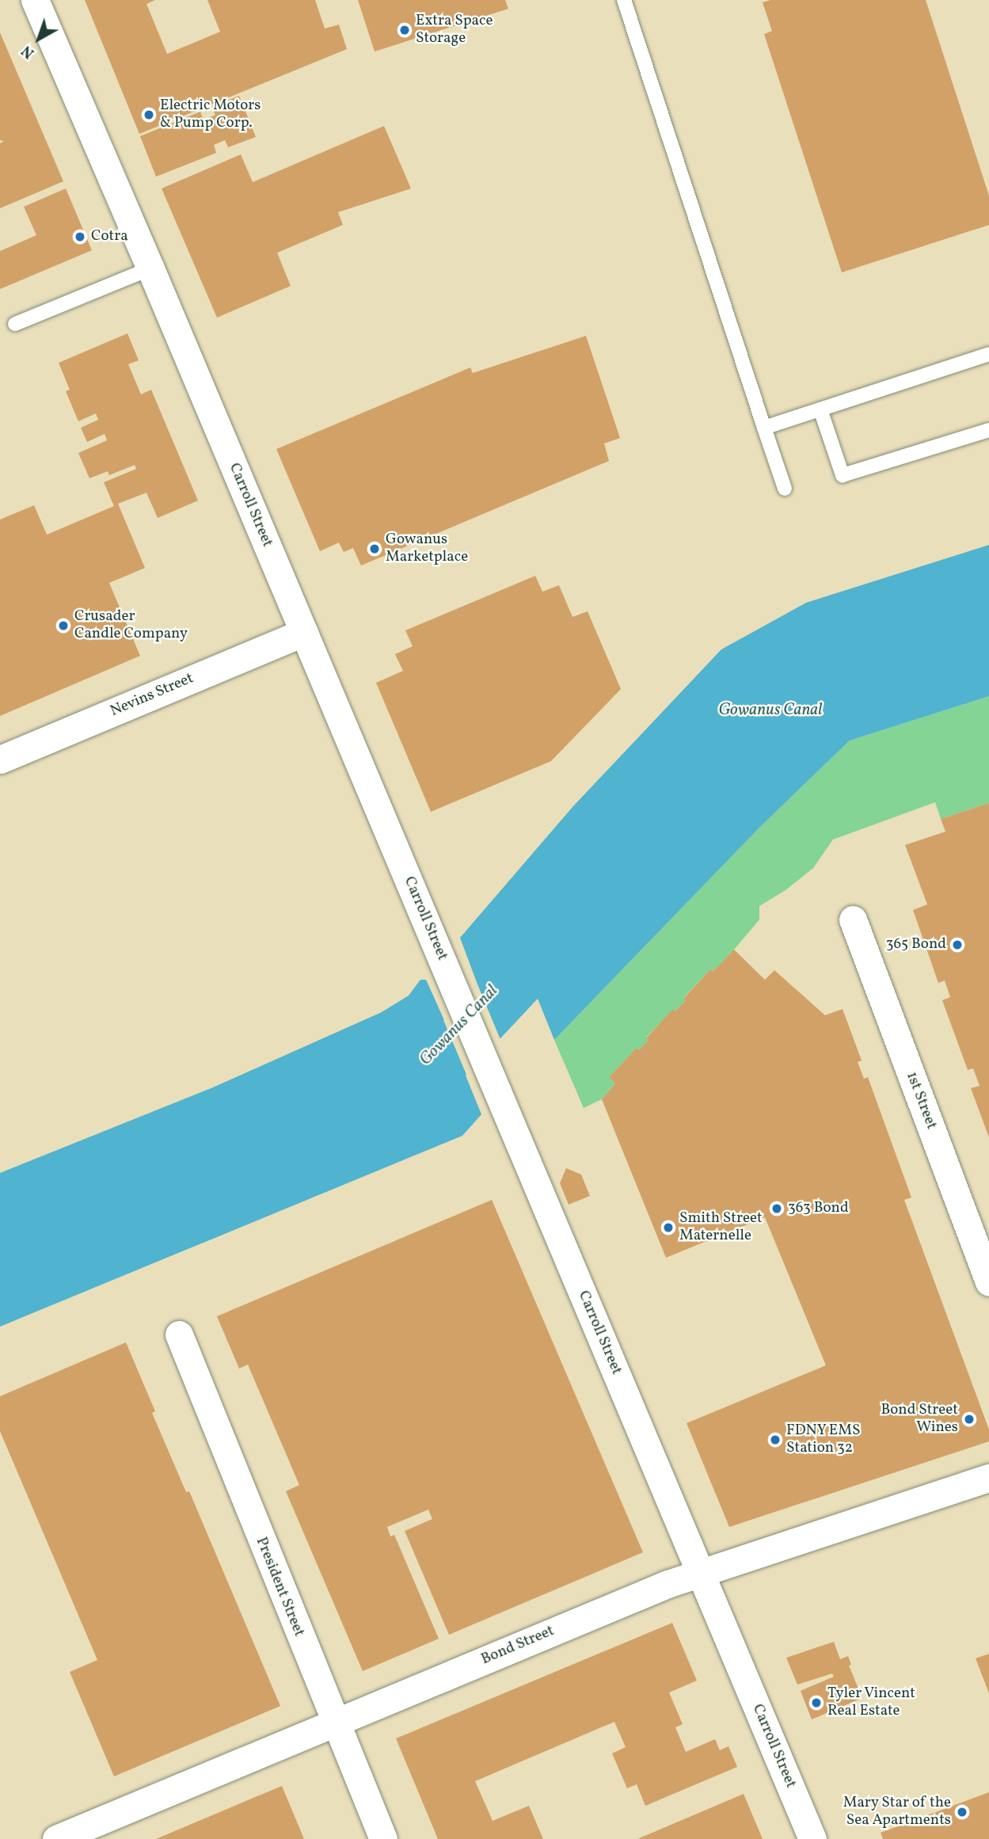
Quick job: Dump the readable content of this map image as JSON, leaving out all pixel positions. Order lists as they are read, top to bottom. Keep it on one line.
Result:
{"streets":{"street":["Carroll Street","Nevins Street","1st Street","President Street","Bond Street"]},"crossings":[["Carroll Street","Nevins Street"],["Carroll Street","Bond Street"],["President Street","Bond Street"]],"water":["Gowanus Canal"],"places":["Extra Space Storage","Electric Motors & Pump Corp.","Cotra","Gowanus Marketplace","Crusader Candle Company","365 Bond","363 Bond","Smith Street Maternelle","Bond Street Wines","FDNY EMS Station 32","Tyler Vincent Real Estate","Mary Star of the Sea Apartments"],"north":"bottom left"}
